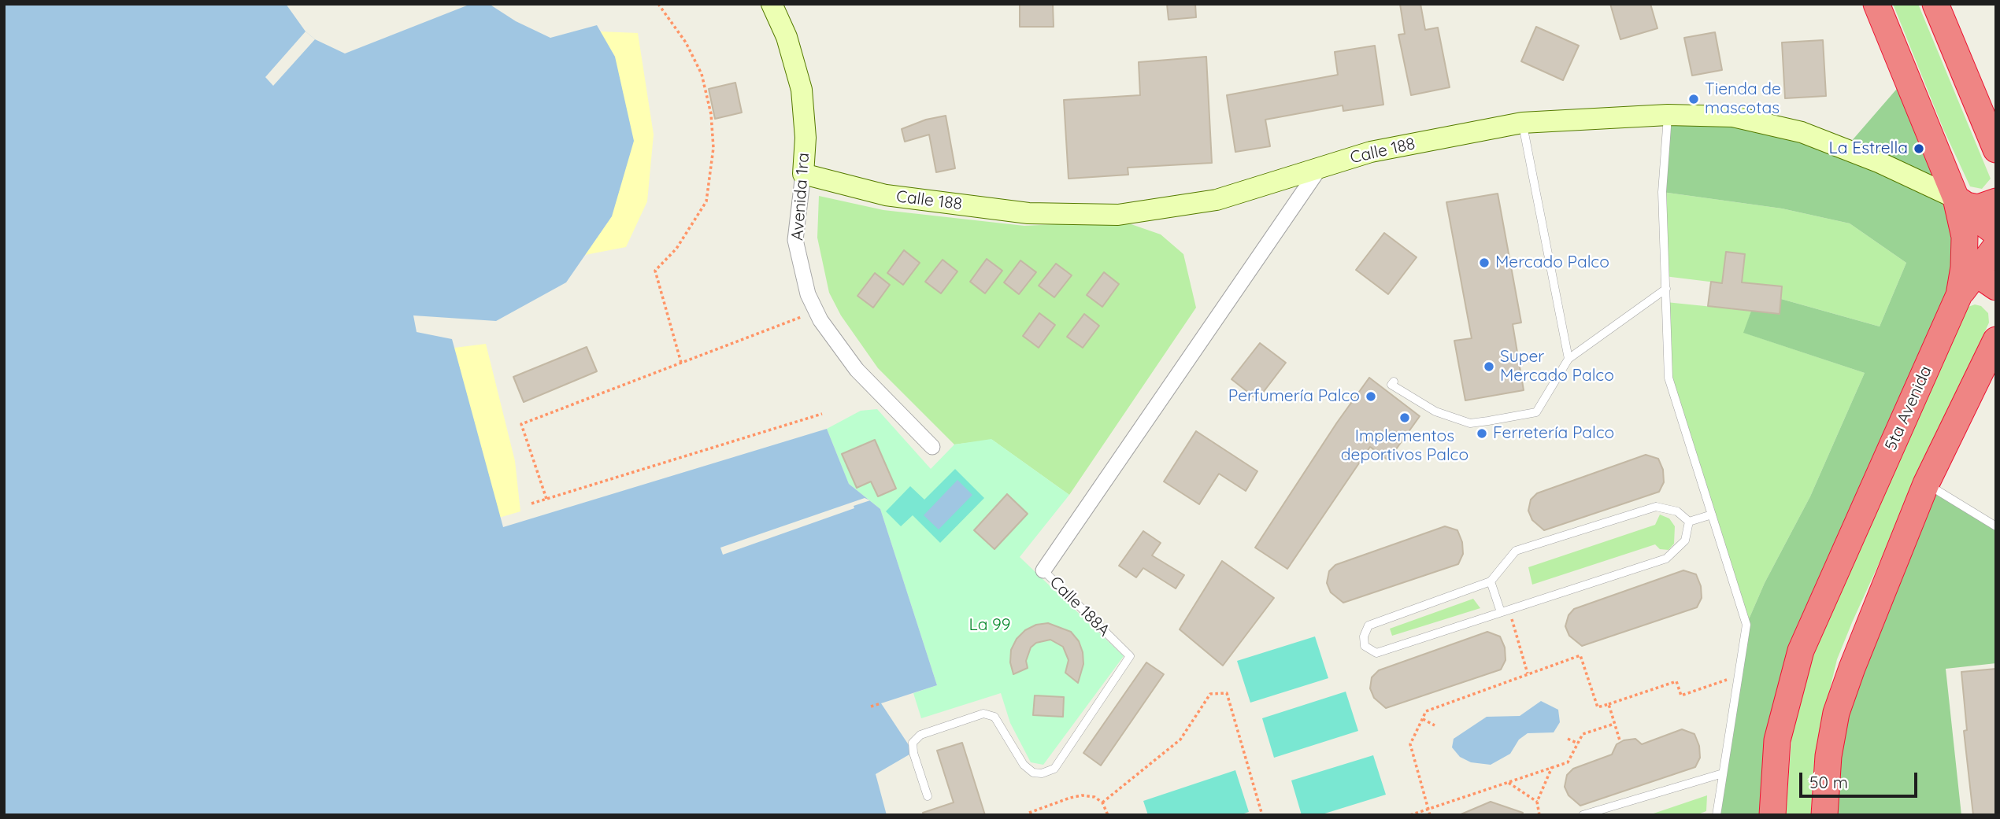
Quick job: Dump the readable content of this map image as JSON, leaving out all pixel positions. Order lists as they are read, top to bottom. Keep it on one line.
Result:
{"streets":{"highway":["5ta Avenida"],"street":["Calle 188","Avenida 1ra","Calle 188A"]},"crossings":[["Calle 188","Avenida 1ra"],["Calle 188","5ta Avenida"],["Calle 188","Calle 188A"]],"parks":["La 99"],"places":["Tienda de mascotas","La Estrella","Mercado Palco","Super Mercado Palco","Perfumería Palco","Implementos deportivos Palco","Ferretería Palco"],"scale_bar":"50 m"}
